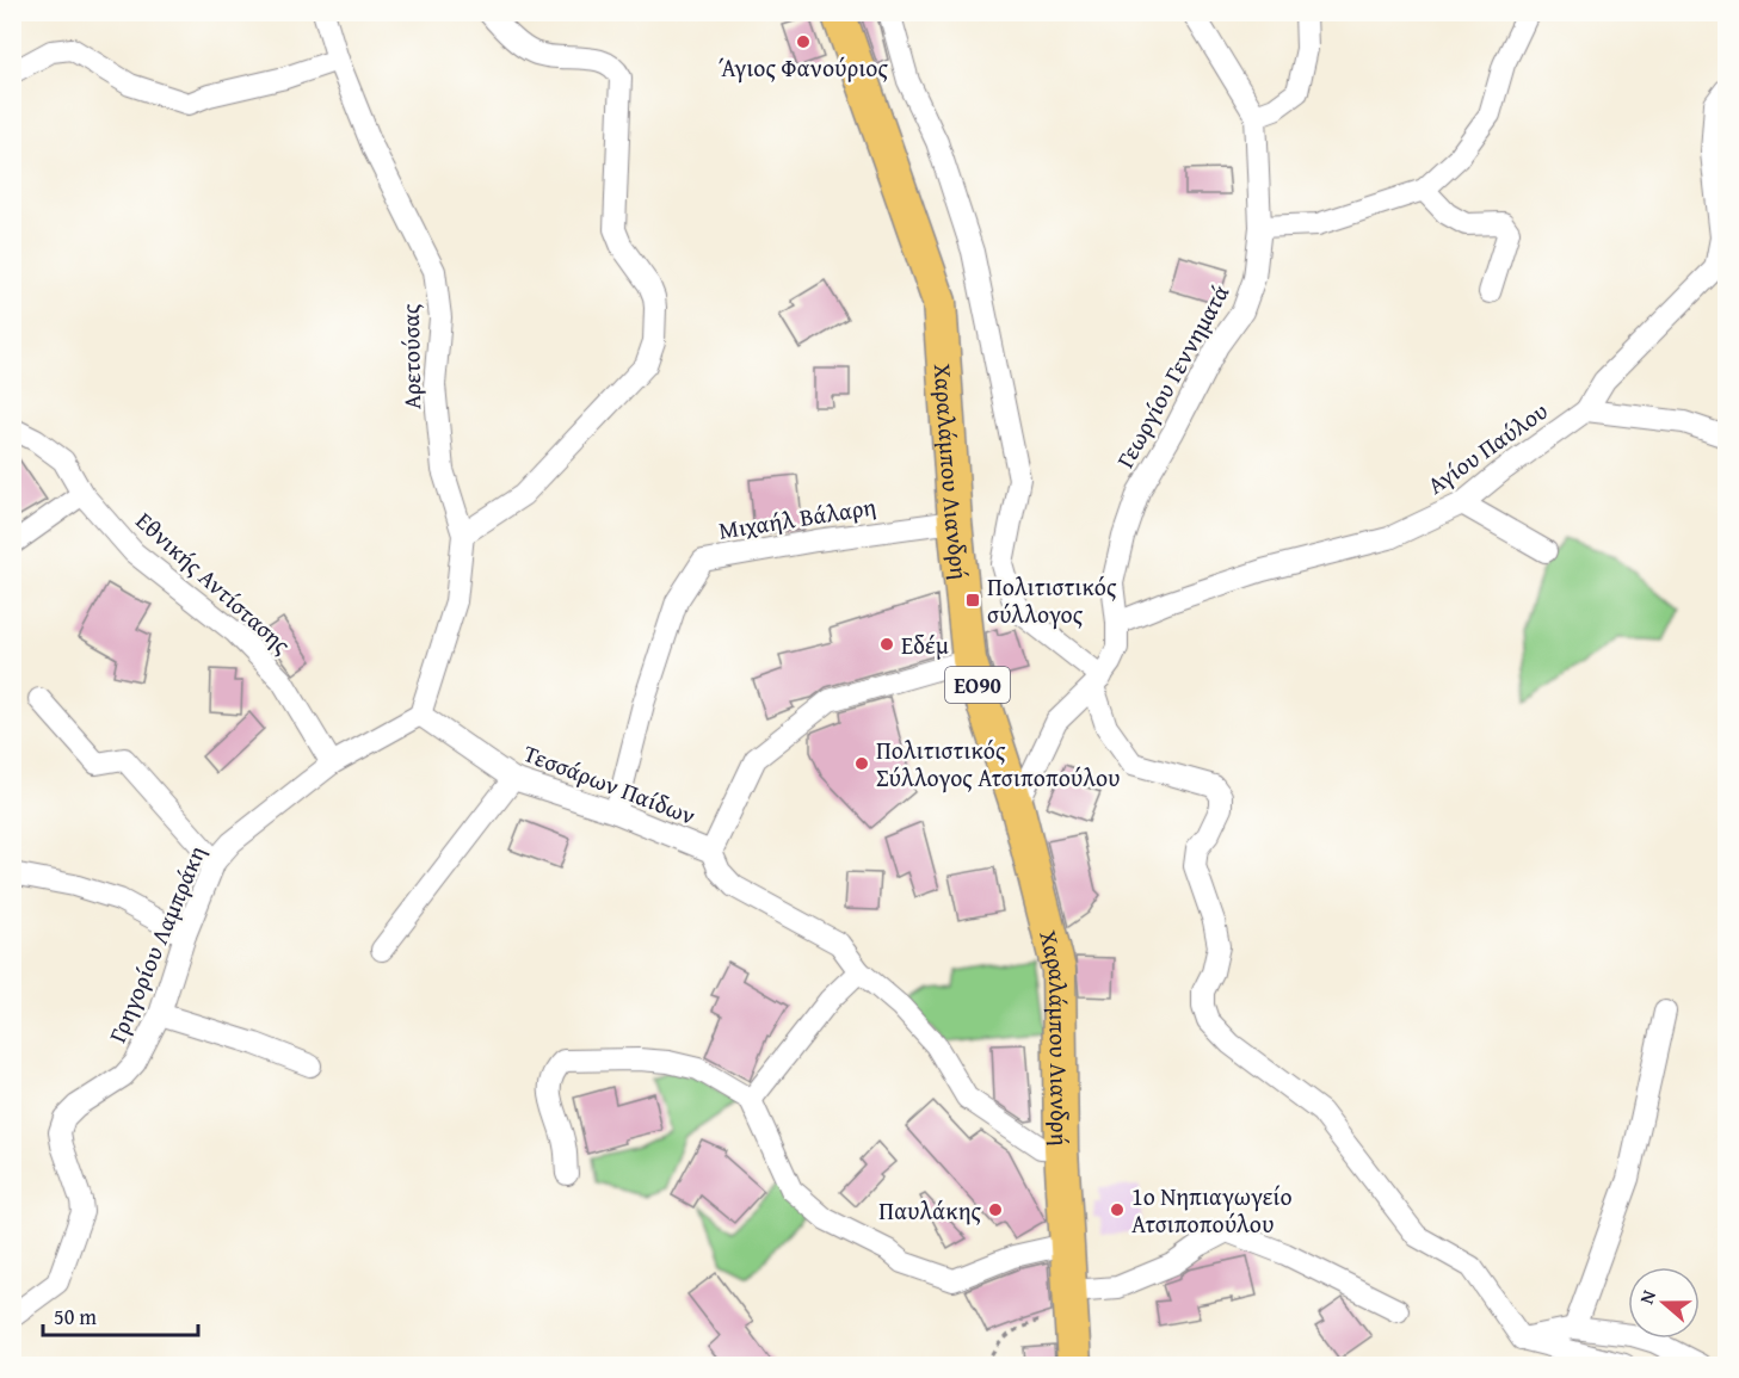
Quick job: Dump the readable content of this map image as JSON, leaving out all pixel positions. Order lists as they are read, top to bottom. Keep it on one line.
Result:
{"streets":{"main road":["Χαραλάμπου Λιανδρή","ΕΟ90"],"street":["Αρετούσας","Γεωργίου Γεννηματά","Αγίου Παύλου","Μιχαήλ Βάλαρη","Εθνικής Αντίστασης","Τεσσάρων Παίδων","Γρηγορίου Λαμπράκη"]},"crossings":[["Αρετούσας","Τεσσάρων Παίδων"],["Αρετούσας","Γρηγορίου Λαμπράκη"],["Γεωργίου Γεννηματά","Αγίου Παύλου"],["Γεωργίου Γεννηματά","Χαραλάμπου Λιανδρή"],["Χαραλάμπου Λιανδρή","Μιχαήλ Βάλαρη"],["Χαραλάμπου Λιανδρή","Τεσσάρων Παίδων"],["Μιχαήλ Βάλαρη","Τεσσάρων Παίδων"],["Εθνικής Αντίστασης","Γρηγορίου Λαμπράκη"],["Τεσσάρων Παίδων","Γρηγορίου Λαμπράκη"]],"places":{"other":["Άγιος Φανούριος","Εδέμ","Πολιτιστικός Σύλλογος Ατσιποπούλου","Παυλάκης","1ο Νηπιαγωγείο Ατσιποπούλου"],"transit":["Πολιτιστικός σύλλογος"]},"scale_bar":"50 m","north":"left"}
